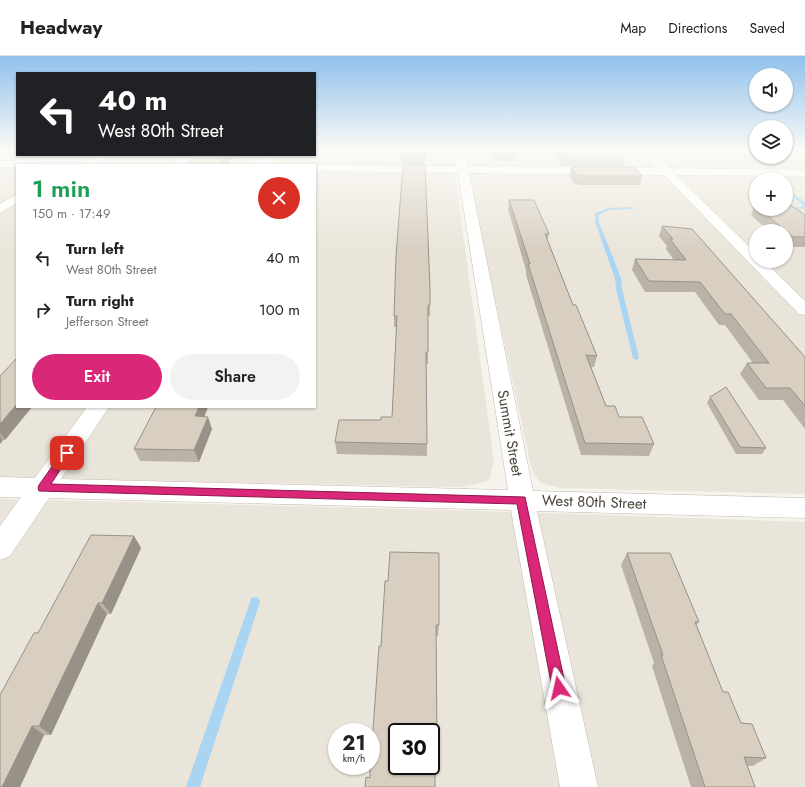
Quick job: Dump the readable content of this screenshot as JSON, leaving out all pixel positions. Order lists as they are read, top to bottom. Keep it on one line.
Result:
{"streets":{"street":["Summit Street","West 80th Street"]},"crossings":[["Summit Street","West 80th Street"]],"page":{"header":"Headway","nav":["Map","Directions","Saved"],"map_buttons":["+","−"],"turn":["40 m","West 80th Street"],"heading":["1 min","150 m · 17:49"],"list":[{"name":"Turn left","note":"West 80th Street","value":"40 m"},{"name":"Turn right","note":"Jefferson Street","value":"100 m"}],"buttons":["Exit","Share"],"speed":"21 km/h","limit":"30"}}
